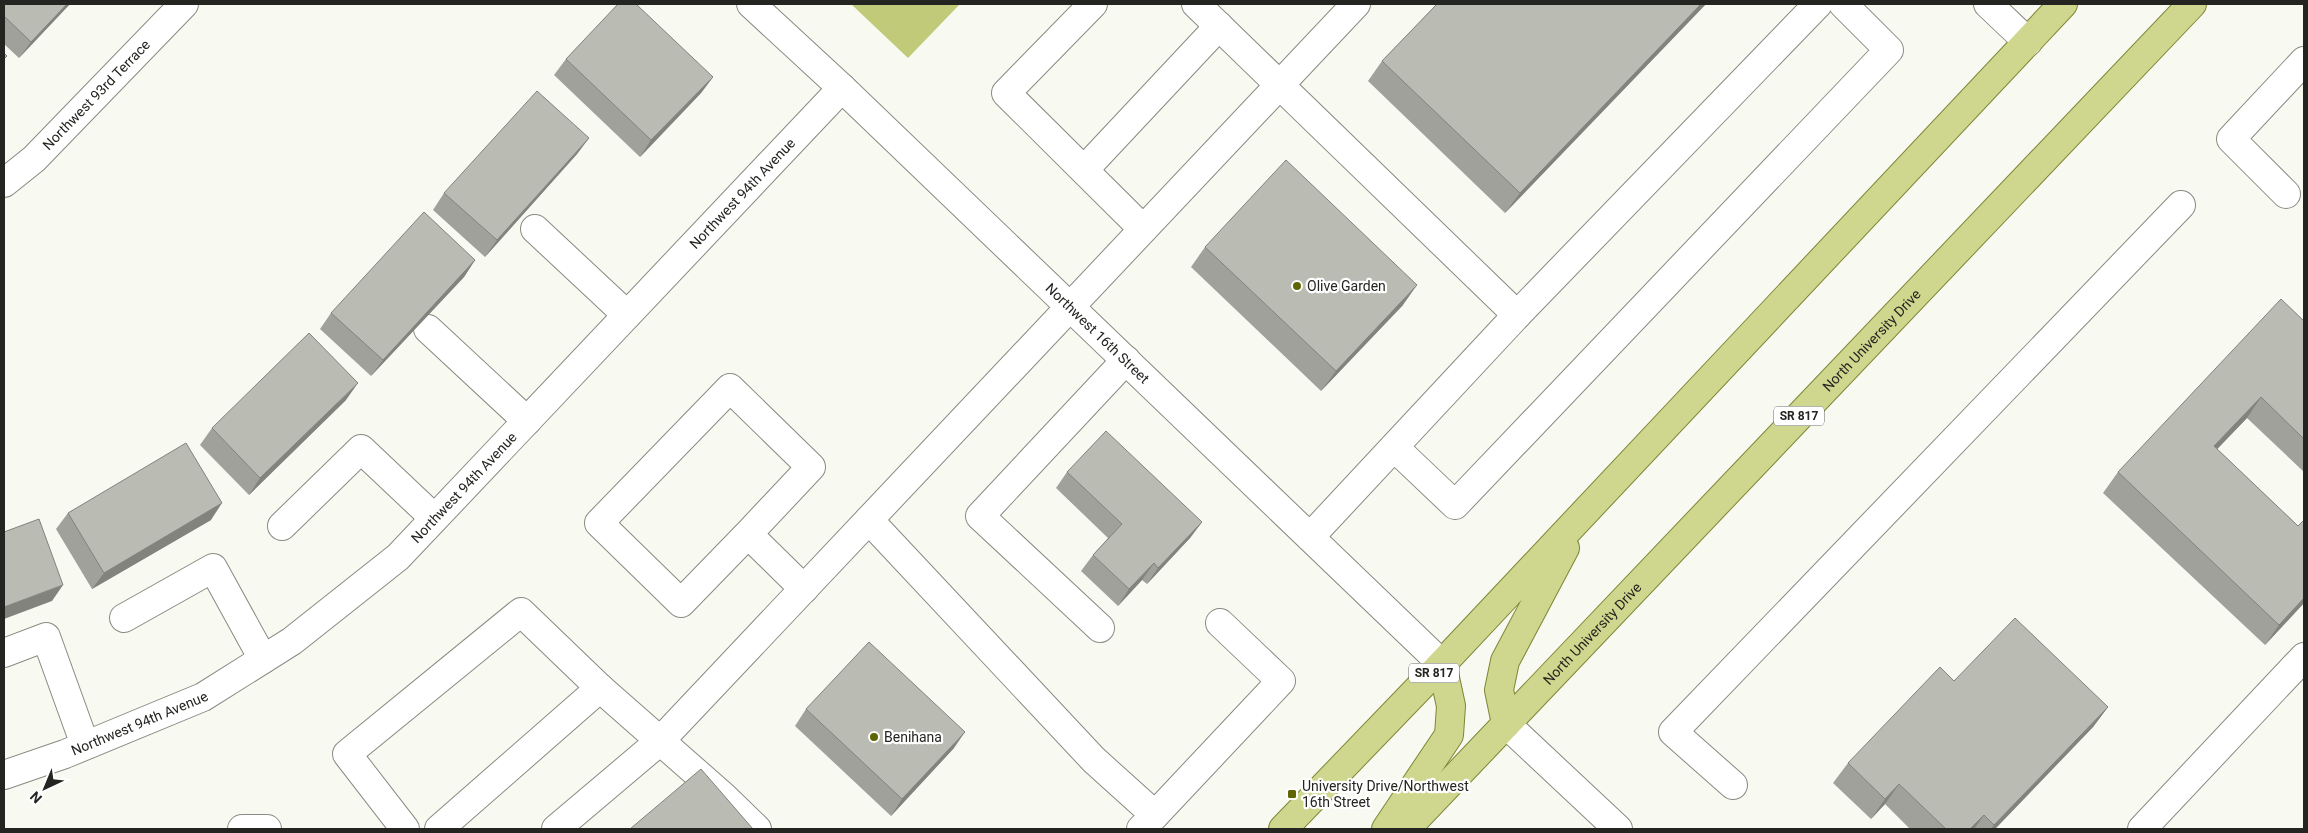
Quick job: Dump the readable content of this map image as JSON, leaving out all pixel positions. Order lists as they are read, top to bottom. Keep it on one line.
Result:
{"streets":{"main road":["North University Drive","SR 817"],"street":["Northwest 93rd Terrace","Northwest 94th Avenue","Northwest 16th Street"]},"crossings":[["Northwest 94th Avenue","Northwest 16th Street"],["Northwest 16th Street","SR 817"]],"places":{"other":["Olive Garden","Benihana"],"transit":["University Drive/Northwest 16th Street"]},"north":"bottom left"}
